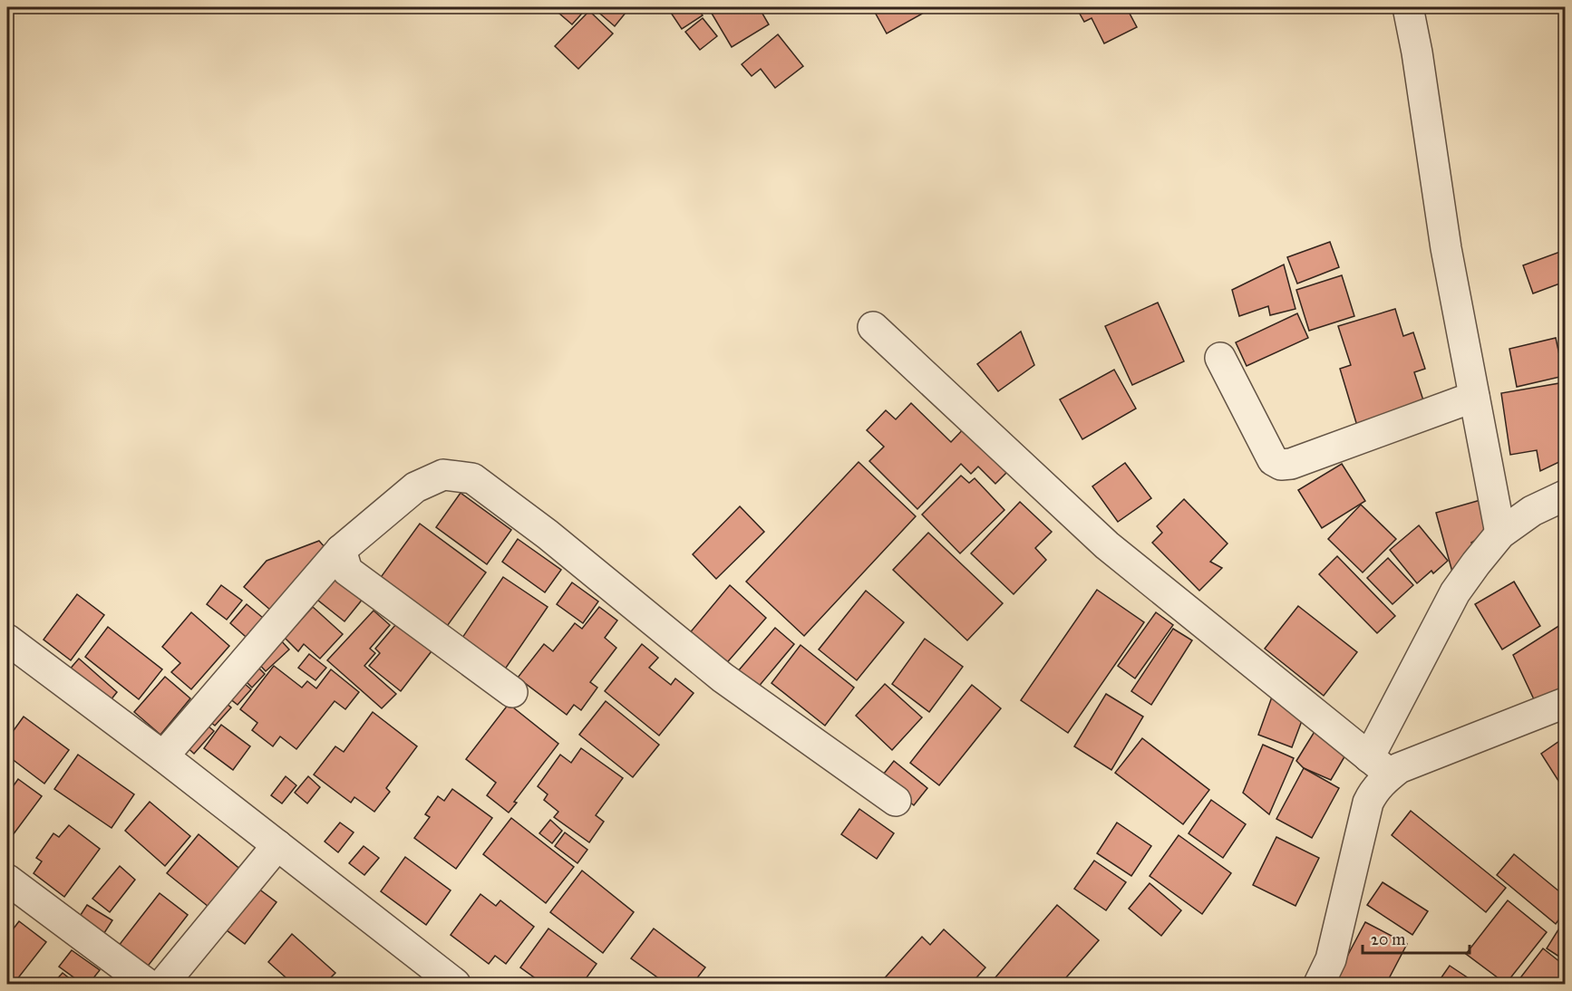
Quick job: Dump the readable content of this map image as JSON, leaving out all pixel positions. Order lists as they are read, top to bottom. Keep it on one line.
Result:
{"scale_bar":"20 m"}
